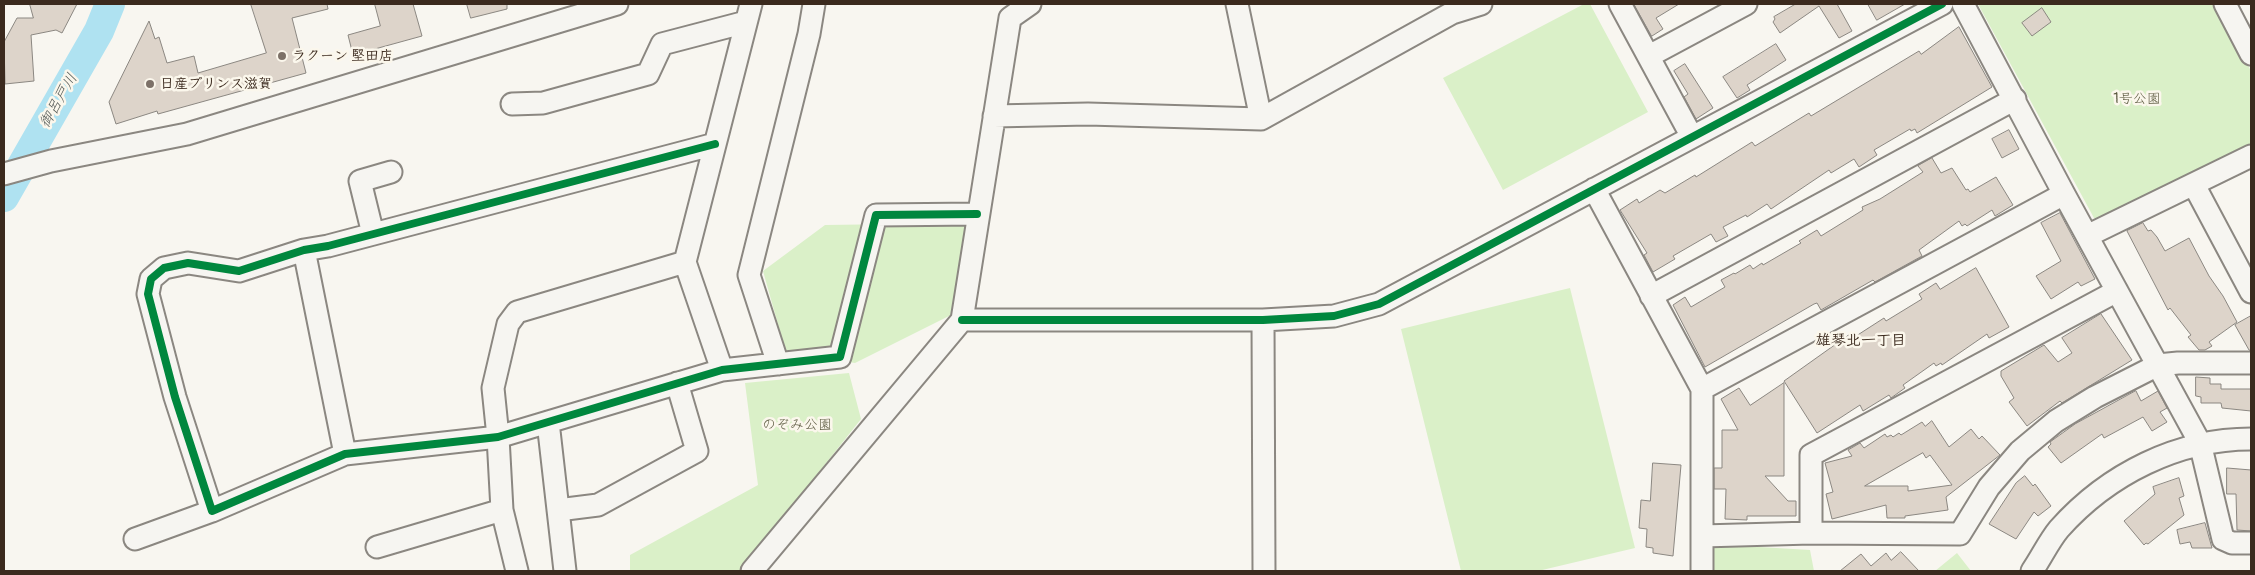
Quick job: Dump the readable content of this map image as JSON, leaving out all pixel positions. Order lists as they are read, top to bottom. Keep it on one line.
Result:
{"districts":["雄琴北一丁目"],"water":["御呂戸川"],"parks":["1号公園","のぞみ公園"],"places":["ラクーン 堅田店","日産プリンス滋賀"]}
